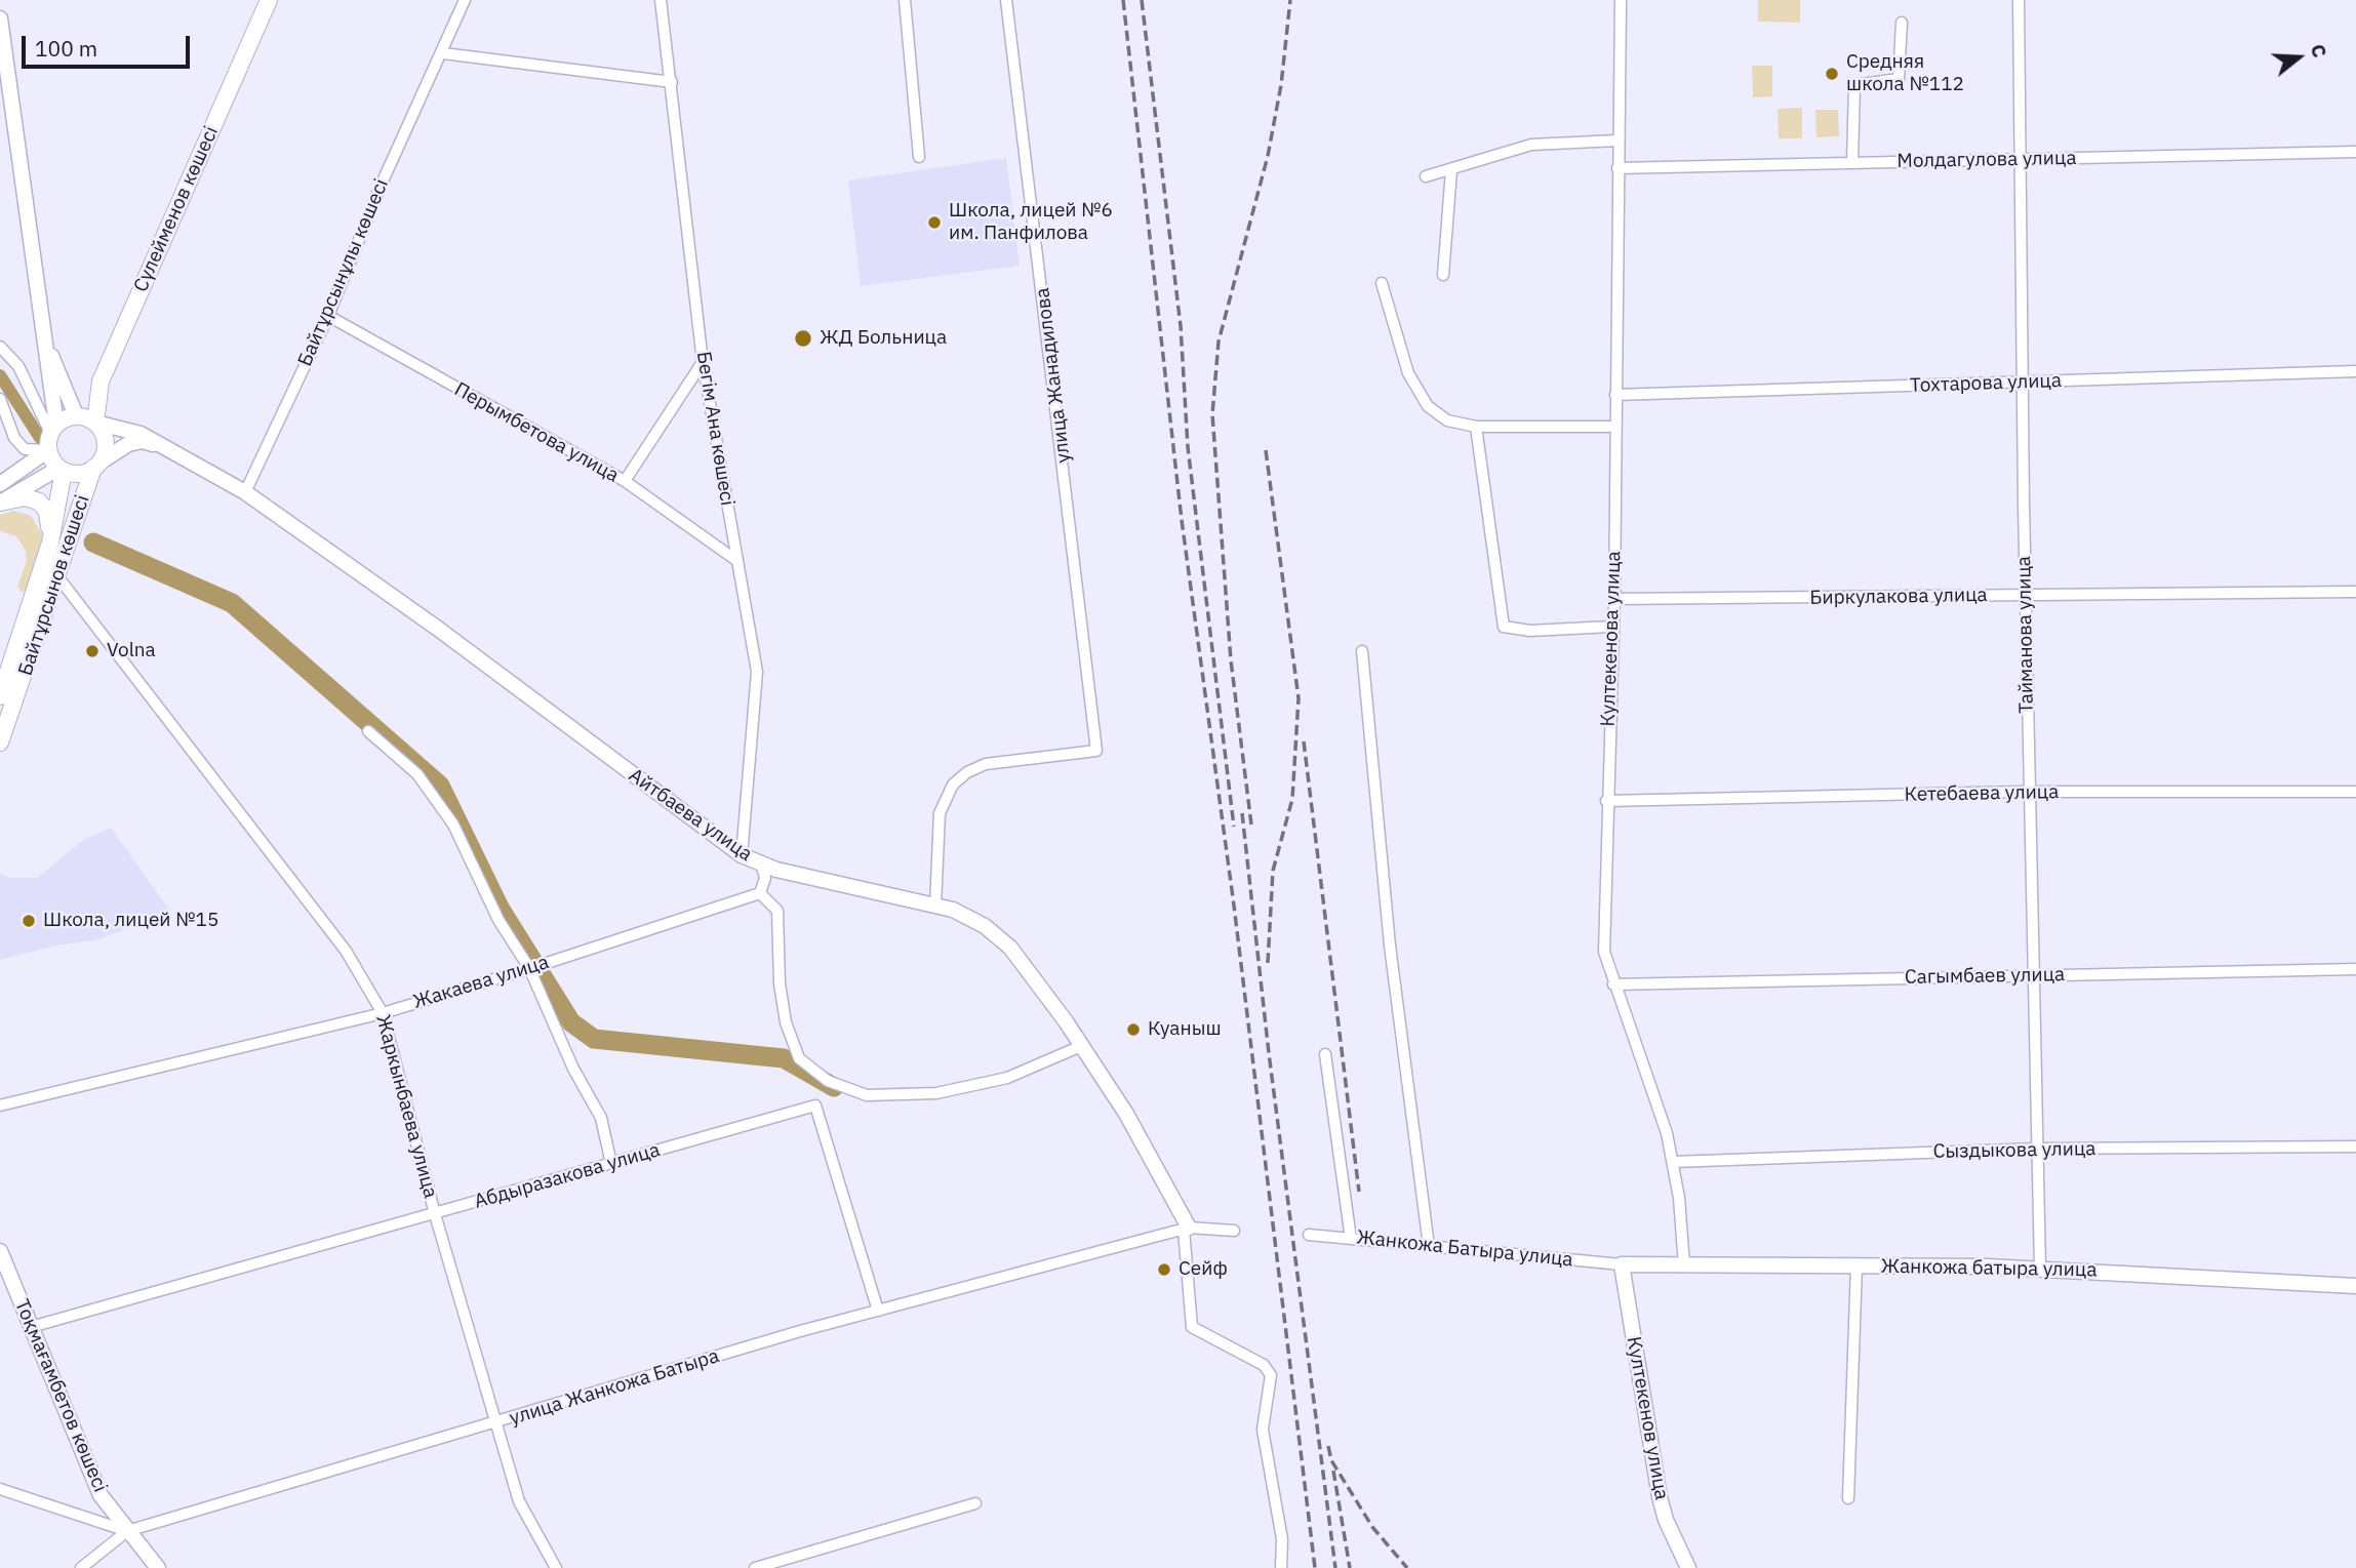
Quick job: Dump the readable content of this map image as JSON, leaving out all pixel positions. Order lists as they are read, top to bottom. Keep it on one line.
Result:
{"streets":{"main road":["Сүлейменов көшесі","Байтұрсынов көшесі"],"street":["Молдагулова улица","Байтұрсынұлы көшесі","улица Жанадилова","Тохтарова улица","Бегім Ана көшесі","Перымбетова улица","Биркулакова улица","Тайманова улица","Култекенова улица","Кетебаева улица","Айтбаева улица","Сагымбаев улица","Жакаева улица","Жаркынбаева улица","Сыздыкова улица","Абдыразакова улица","Жанкожа Батыра улица","Жанкожа батыра улица","улица Жанкожа Батыра","Тоқмағамбетов көшесі","Култекенов улица"]},"crossings":[["Молдагулова улица","Тайманова улица"],["Молдагулова улица","Култекенова улица"],["Сүлейменов көшесі","Байтұрсынов көшесі"],["Сүлейменов көшесі","Айтбаева улица"],["Байтұрсынұлы көшесі","Перымбетова улица"],["Байтұрсынұлы көшесі","Айтбаева улица"],["улица Жанадилова","Айтбаева улица"],["Тохтарова улица","Тайманова улица"],["Тохтарова улица","Култекенова улица"],["Бегім Ана көшесі","Перымбетова улица"],["Бегім Ана көшесі","Айтбаева улица"],["Байтұрсынов көшесі","Айтбаева улица"],["Байтұрсынов көшесі","Жаркынбаева улица"],["Биркулакова улица","Тайманова улица"],["Биркулакова улица","Култекенова улица"],["Тайманова улица","Кетебаева улица"],["Тайманова улица","Сагымбаев улица"],["Тайманова улица","Сыздыкова улица"],["Тайманова улица","Жанкожа батыра улица"],["Култекенова улица","Кетебаева улица"],["Култекенова улица","Сагымбаев улица"],["Култекенова улица","Сыздыкова улица"],["Култекенова улица","Жанкожа батыра улица"],["Айтбаева улица","улица Жанкожа Батыра"],["Жакаева улица","Жаркынбаева улица"],["Жаркынбаева улица","Абдыразакова улица"],["Жаркынбаева улица","улица Жанкожа Батыра"],["Абдыразакова улица","улица Жанкожа Батыра"],["Абдыразакова улица","Тоқмағамбетов көшесі"],["Жанкожа Батыра улица","Жанкожа батыра улица"],["Жанкожа Батыра улица","Култекенов улица"],["Жанкожа батыра улица","Култекенов улица"],["улица Жанкожа Батыра","Тоқмағамбетов көшесі"]],"places":["Средняя школа №112","Школа, лицей №6 им. Панфилова","ЖД Больница","Volna","Школа, лицей №15","Куаныш","Сейф"],"scale_bar":"100 m","north":"right"}
